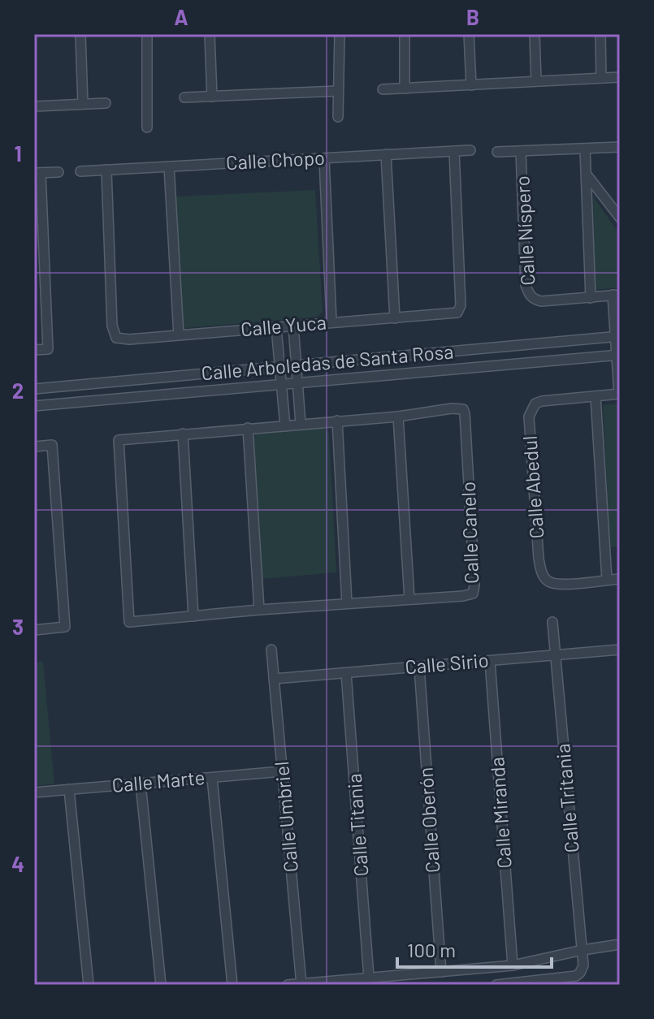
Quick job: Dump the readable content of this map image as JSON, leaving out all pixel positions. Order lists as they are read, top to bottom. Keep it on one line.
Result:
{"streets":{"street":["Calle Chopo","Calle Níspero","Calle Yuca","Calle Arboledas de Santa Rosa","Calle Abedul","Calle Canelo","Calle Sirio","Calle Marte","Calle Tritania","Calle Miranda","Calle Umbriel","Calle Oberón","Calle Titania"]},"crossings":[["Calle Chopo","Calle Yuca"],["Calle Níspero","Calle Abedul"],["Calle Arboledas de Santa Rosa","Calle Abedul"],["Calle Sirio","Calle Tritania"],["Calle Sirio","Calle Miranda"],["Calle Sirio","Calle Umbriel"],["Calle Sirio","Calle Oberón"],["Calle Sirio","Calle Titania"],["Calle Marte","Calle Umbriel"]],"scale_bar":"100 m","grid":{"columns":["A","B"],"rows":["1","2","3","4"]}}
